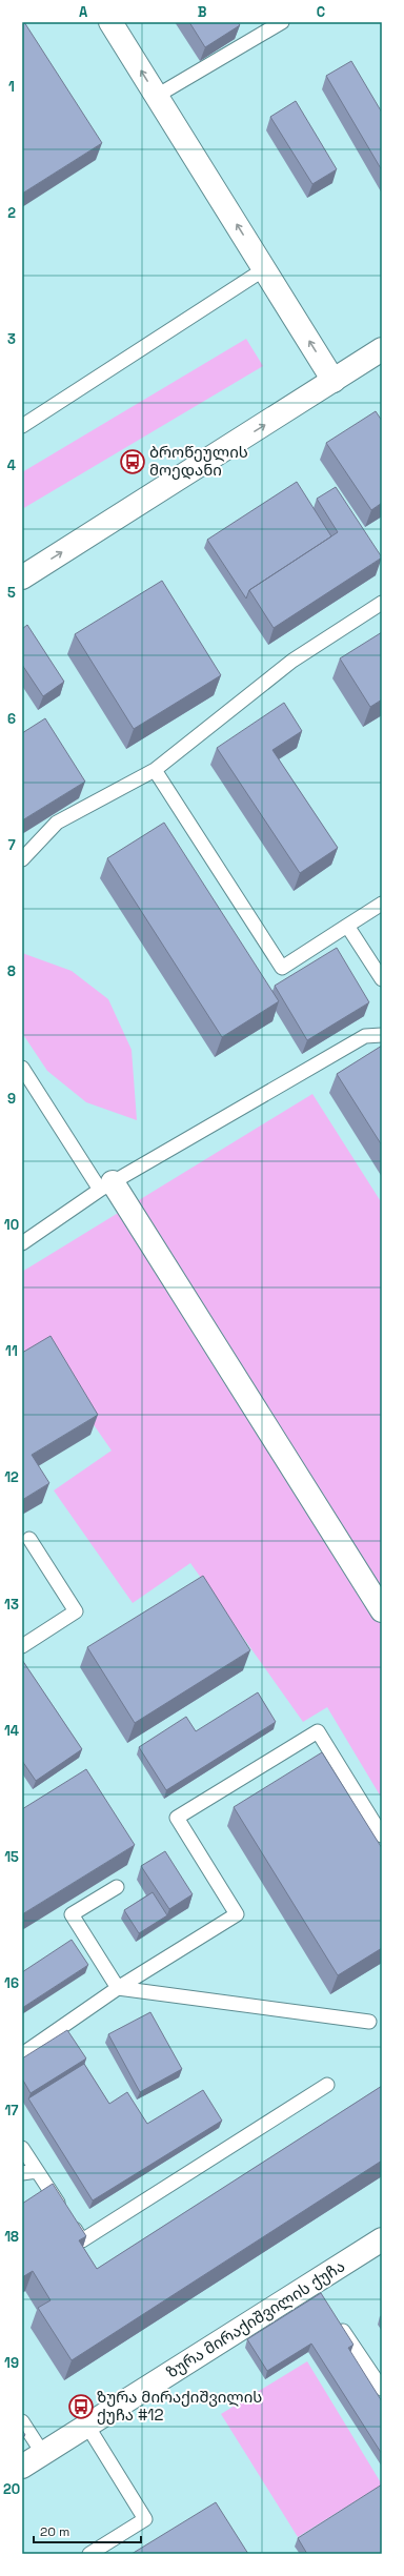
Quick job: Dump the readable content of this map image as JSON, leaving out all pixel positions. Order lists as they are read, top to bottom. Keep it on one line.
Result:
{"streets":{"street":["ზურა მირაქიშვილის ქუჩა"]},"places":{"bus stop":["ბროწეულის მოედანი","ზურა მირაქიშვილის ქუჩა #12"]},"scale_bar":"20 m","grid":{"columns":["A","B","C"],"rows":["1","2","3","4","5","6","7","8","9","10","11","12","13","14","15","16","17","18","19","20"]}}
